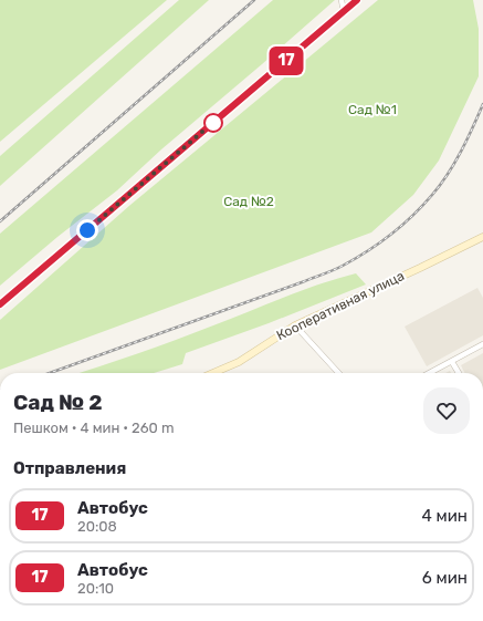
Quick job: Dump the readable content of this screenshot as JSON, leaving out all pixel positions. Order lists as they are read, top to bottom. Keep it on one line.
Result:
{"streets":{"main road":["Кооперативная улица"]},"parks":["Сад №1","Сад №2"],"lines":["bus line 17"],"page":{"on_map":"17","heading":[["Сад № 2","Пешком · 4 мин · 260 m"],"Отправления"],"list":[{"mark":"17","name":"Автобус","note":"20:08","value":"4 мин"},{"mark":"17","name":"Автобус","note":"20:10","value":"6 мин"}]}}
